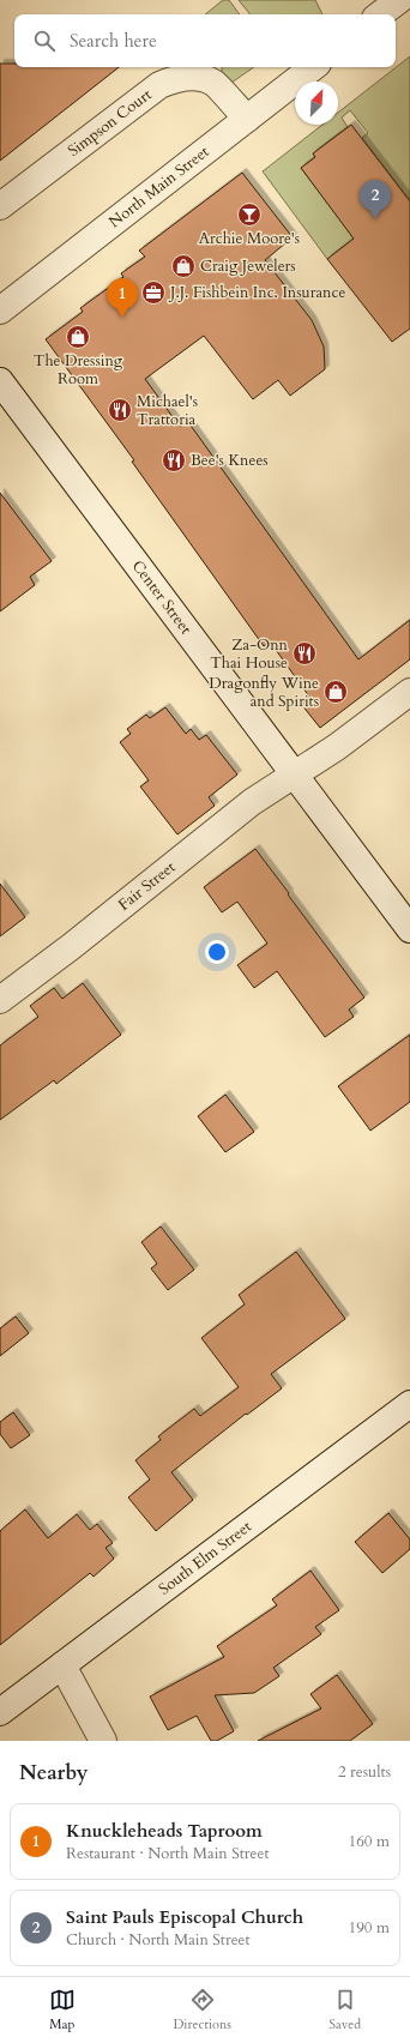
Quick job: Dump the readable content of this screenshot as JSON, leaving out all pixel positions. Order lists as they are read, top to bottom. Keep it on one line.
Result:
{"streets":{"street":["Simpson Court","North Main Street","Center Street","Fair Street","South Elm Street"]},"crossings":[["Simpson Court","North Main Street"],["Center Street","Fair Street"]],"places":{"bar":["Archie Moore's"],"shop":["Craig Jewelers","The Dressing Room","Dragonfly Wine and Spirits"],"office":["J.J. Fishbein Inc. Insurance"],"restaurant":["Michael's Trattoria","Bee's Knees","Za-Onn Thai House"]},"north":"top right","page":{"search":"Search here","pins":["2","1"],"heading":["Nearby","2 results"],"list":[{"mark":"1","name":"Knuckleheads Taproom","note":"Restaurant · North Main Street","value":"160 m"},{"mark":"2","name":"Saint Pauls Episcopal Church","note":"Church · North Main Street","value":"190 m"}],"nav":["Map","Directions","Saved"]}}
